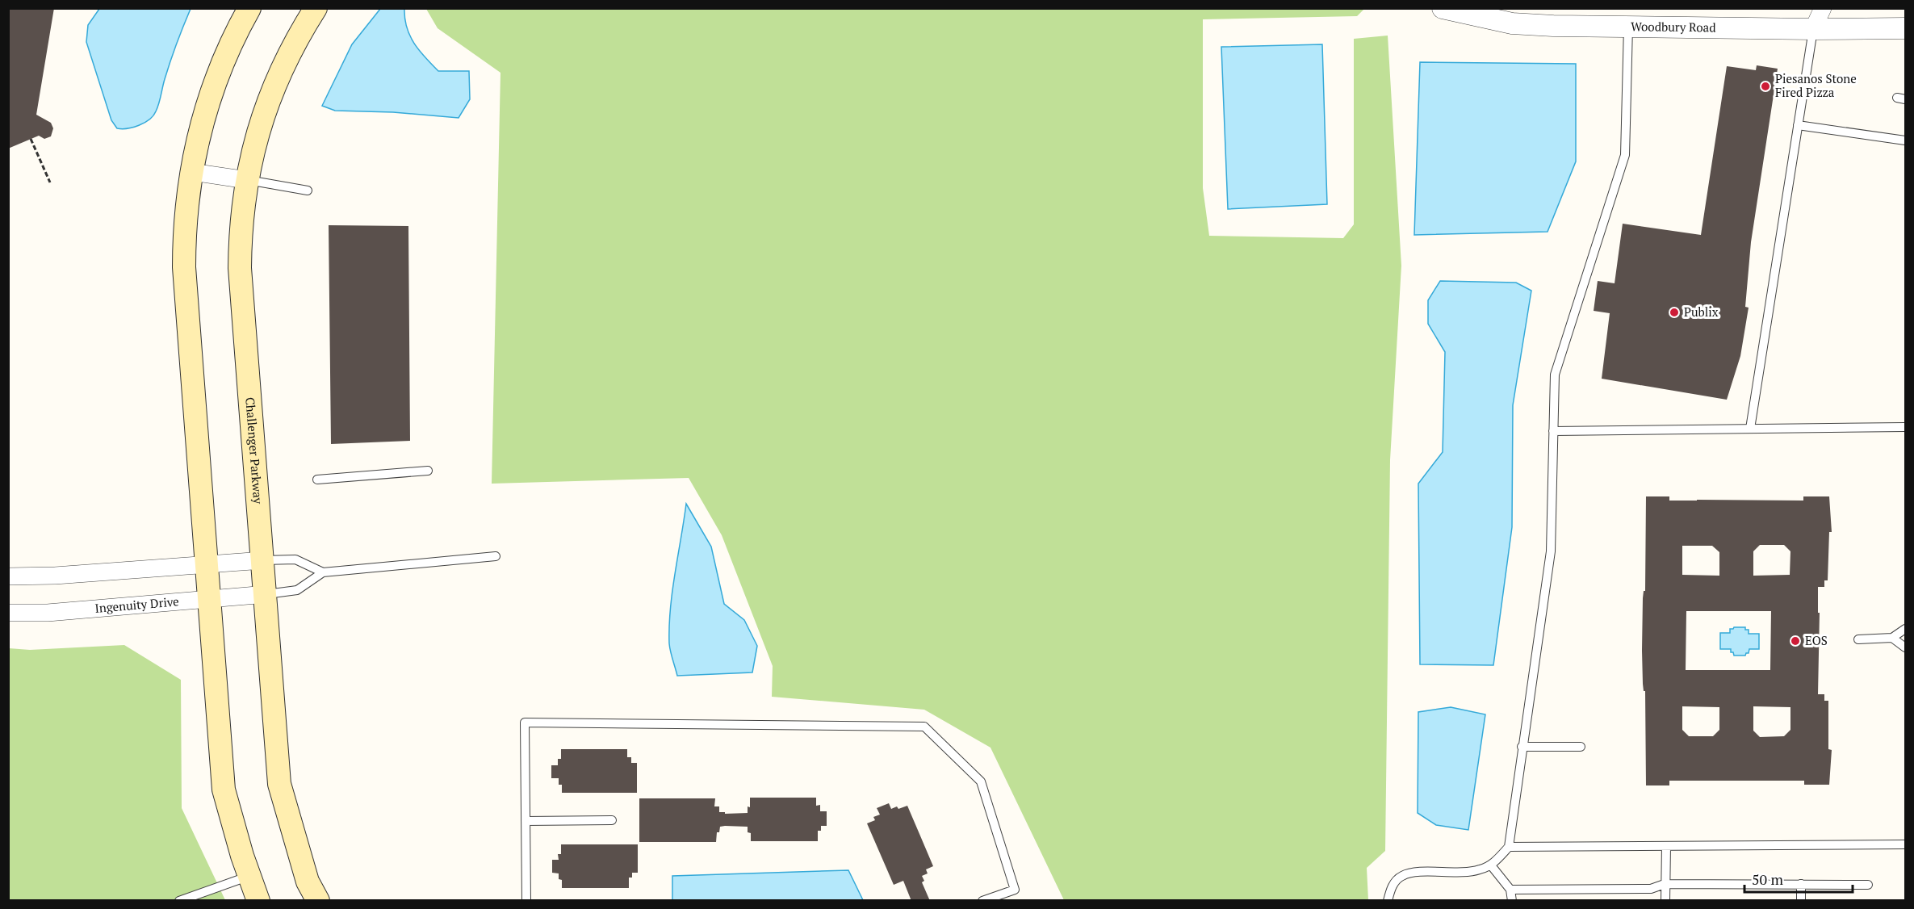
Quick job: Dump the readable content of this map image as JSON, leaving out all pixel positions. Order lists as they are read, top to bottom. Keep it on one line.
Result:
{"streets":{"main road":["Challenger Parkway"],"street":["Woodbury Road","Ingenuity Drive"]},"crossings":[["Challenger Parkway","Ingenuity Drive"]],"places":["Piesanos Stone Fired Pizza","Publix","EOS"],"scale_bar":"50 m"}
